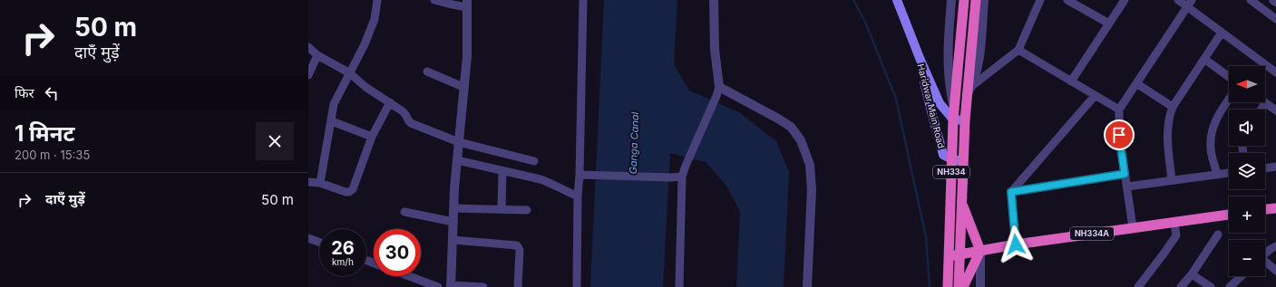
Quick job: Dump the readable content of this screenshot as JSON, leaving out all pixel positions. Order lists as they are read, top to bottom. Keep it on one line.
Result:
{"streets":{"highway":["NH334","NH334A"],"main road":["Haridwar Main Road"]},"crossings":[["Haridwar Main Road","NH334"],["NH334","NH334A"]],"water":["Ganga Canal"],"north":"left","page":{"turn":["50 m","दाएँ मुड़ें"],"map_buttons":["+","−"],"then":"फिर","heading":["1 मिनट","200 m · 15:35"],"list":[{"name":"दाएँ मुड़ें","value":"50 m"}],"speed":"26 km/h","limit":"30"}}
